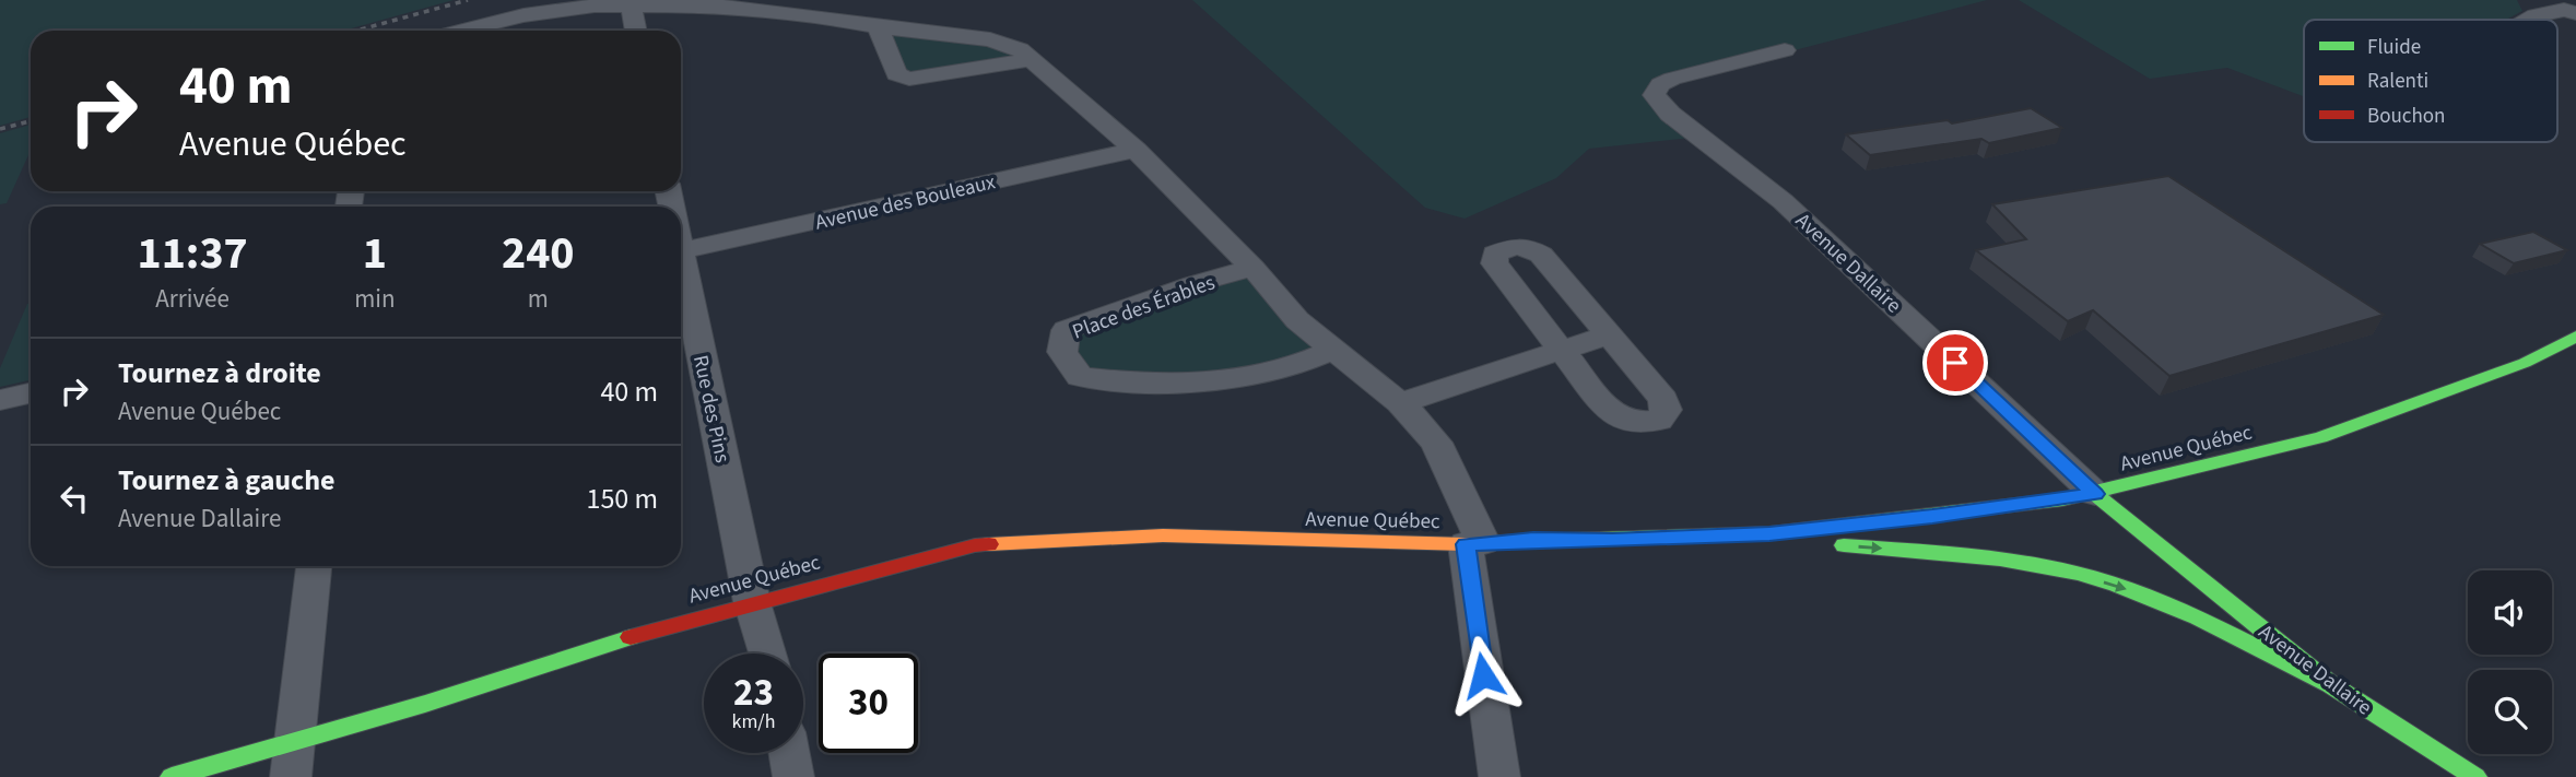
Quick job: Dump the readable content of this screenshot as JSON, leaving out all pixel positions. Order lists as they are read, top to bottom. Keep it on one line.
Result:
{"streets":{"street":["Avenue des Bouleaux","Avenue Dallaire","Place des Érables","Rue des Pins","Avenue Québec"]},"crossings":[["Avenue des Bouleaux","Place des Érables"],["Avenue Dallaire","Avenue Québec"],["Place des Érables","Avenue Québec"],["Rue des Pins","Avenue Québec"]],"legend":["Fluide","Ralenti","Bouchon"],"page":{"turn":["40 m","Avenue Québec"],"eta":["11:37","Arrivée","1","min","240","m"],"list":[{"name":"Tournez à droite","note":"Avenue Québec","value":"40 m"},{"name":"Tournez à gauche","note":"Avenue Dallaire","value":"150 m"}],"speed":"23 km/h","limit":"30"}}
